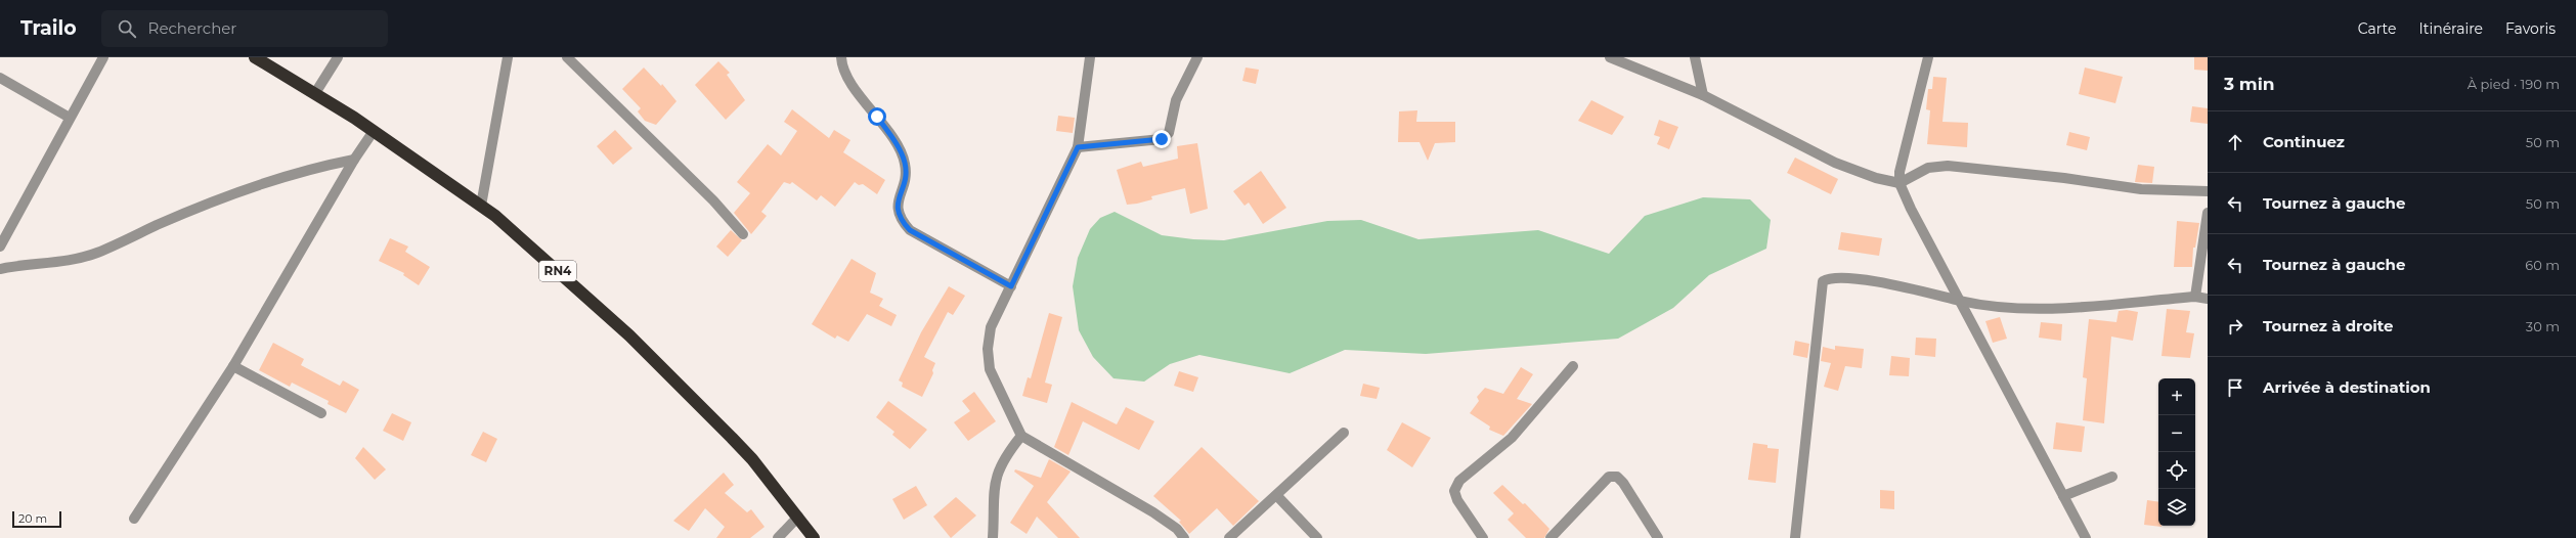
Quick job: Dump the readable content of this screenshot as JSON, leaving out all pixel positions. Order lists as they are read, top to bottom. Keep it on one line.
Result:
{"streets":{"highway":["RN4"]},"scale_bar":"20 m","page":{"header":"Trailo","search":"Rechercher","nav":["Carte","Itinéraire","Favoris"],"heading":["3 min","À pied · 190 m"],"list":[["Continuez","50 m"],["Tournez à gauche","50 m"],["Tournez à gauche","60 m"],["Tournez à droite","30 m"],"Arrivée à destination"],"map_buttons":["+","−"],"scale":"20 m"}}
